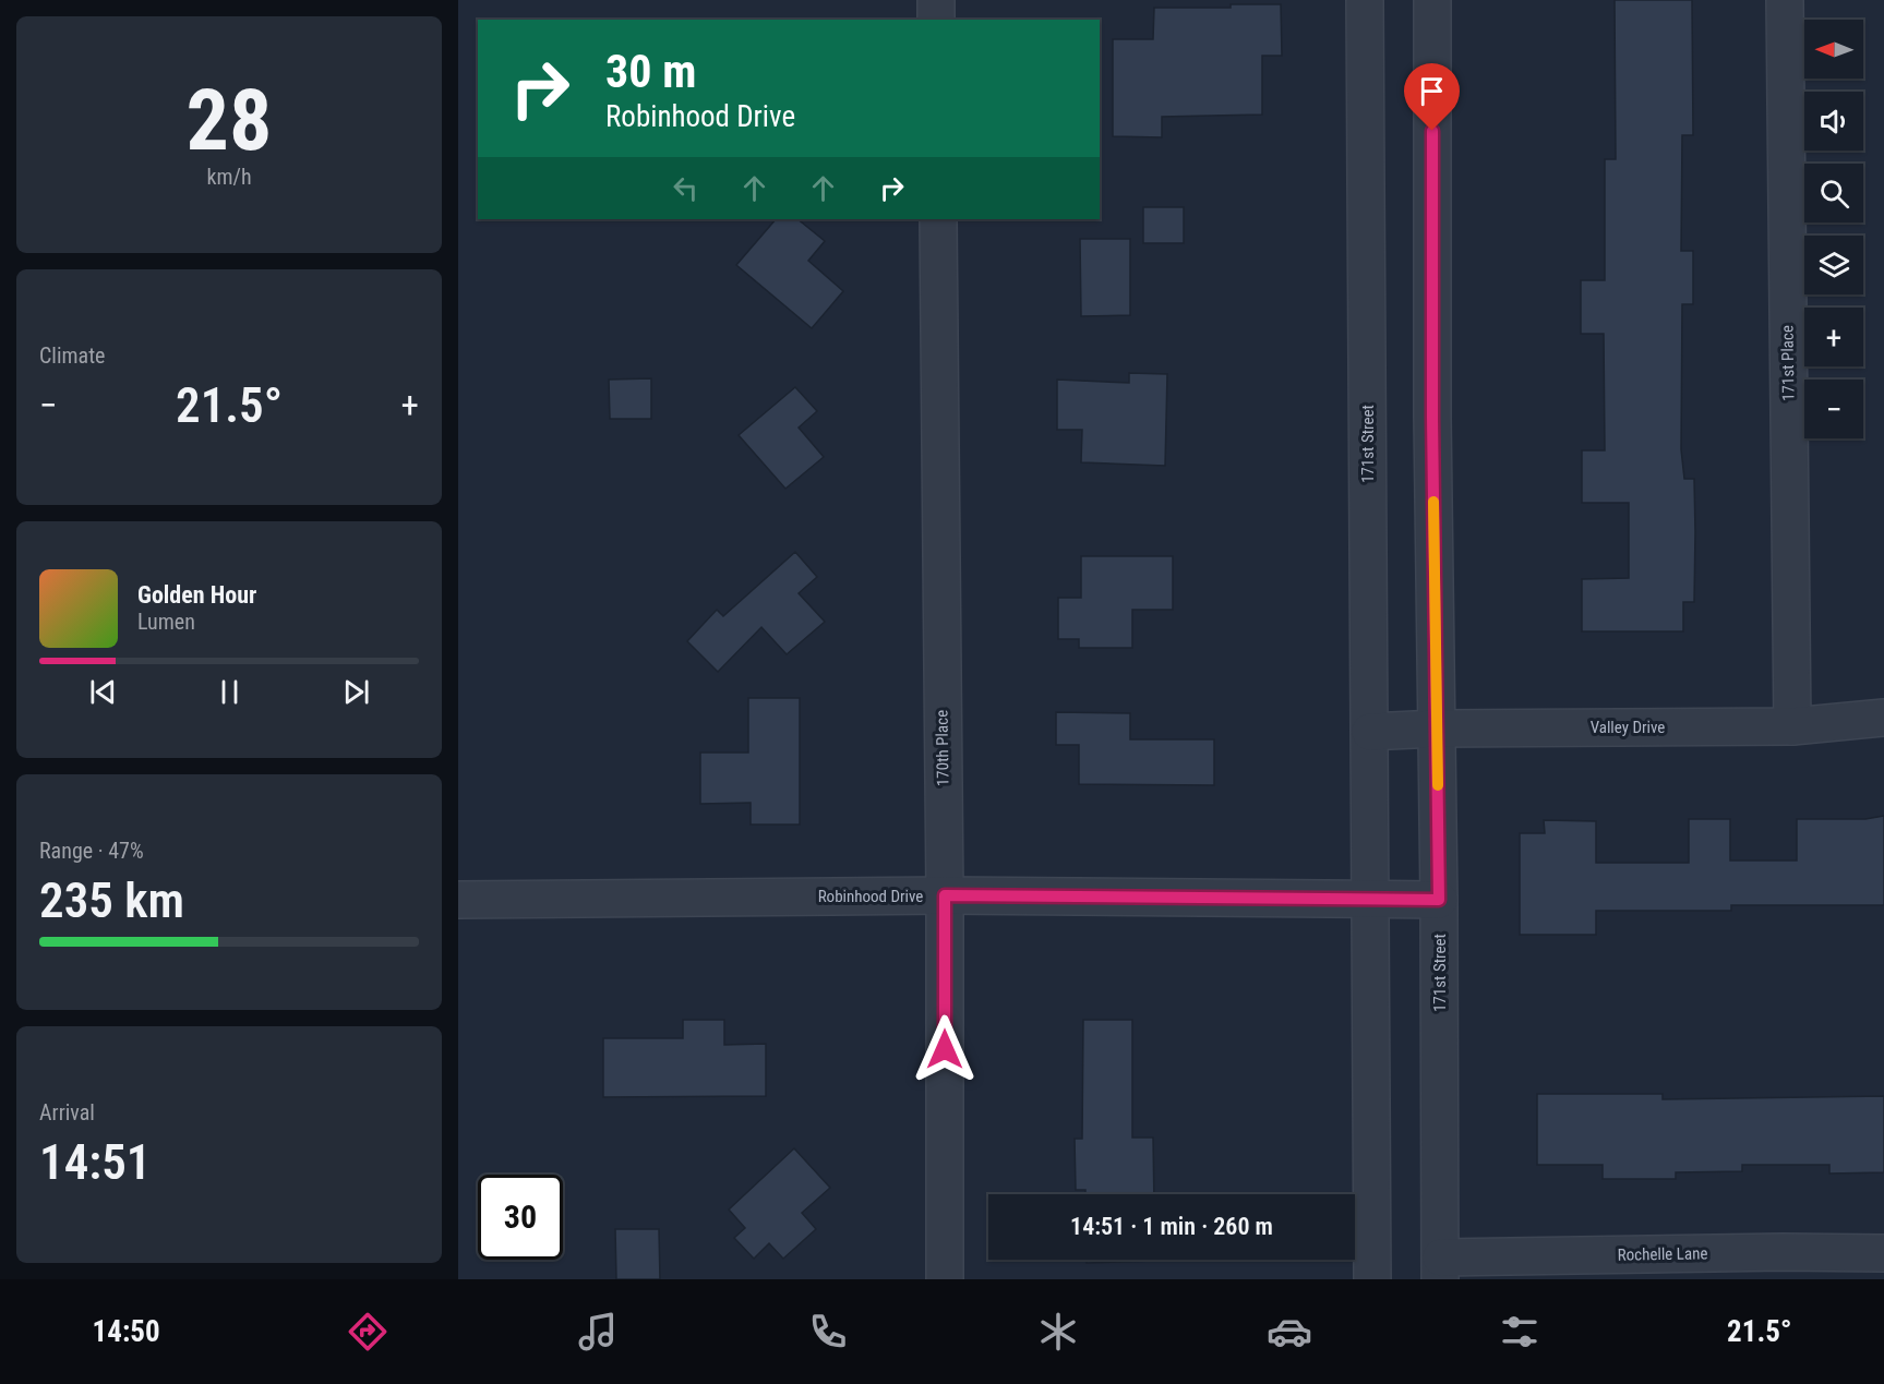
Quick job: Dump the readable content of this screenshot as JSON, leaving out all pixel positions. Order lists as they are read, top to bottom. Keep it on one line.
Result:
{"streets":{"street":["171st Place","171st Street","Valley Drive","170th Place","Robinhood Drive","Rochelle Lane"]},"crossings":[["171st Place","Valley Drive"],["171st Street","Valley Drive"],["171st Street","Robinhood Drive"],["171st Street","Rochelle Lane"],["170th Place","Robinhood Drive"]],"north":"left","page":{"tile":[["28","km/h"],"Climate",["Range · 47%","235 km"],["Arrival","14:51"]],"map_buttons":["+","−"],"turn":["30 m","Robinhood Drive"],"heat":["−","21.5°","+"],"song":["Golden Hour","Lumen"],"limit":"30","trip":"14:51 · 1 min · 260 m","tabs":["14:50","21.5°"]}}
